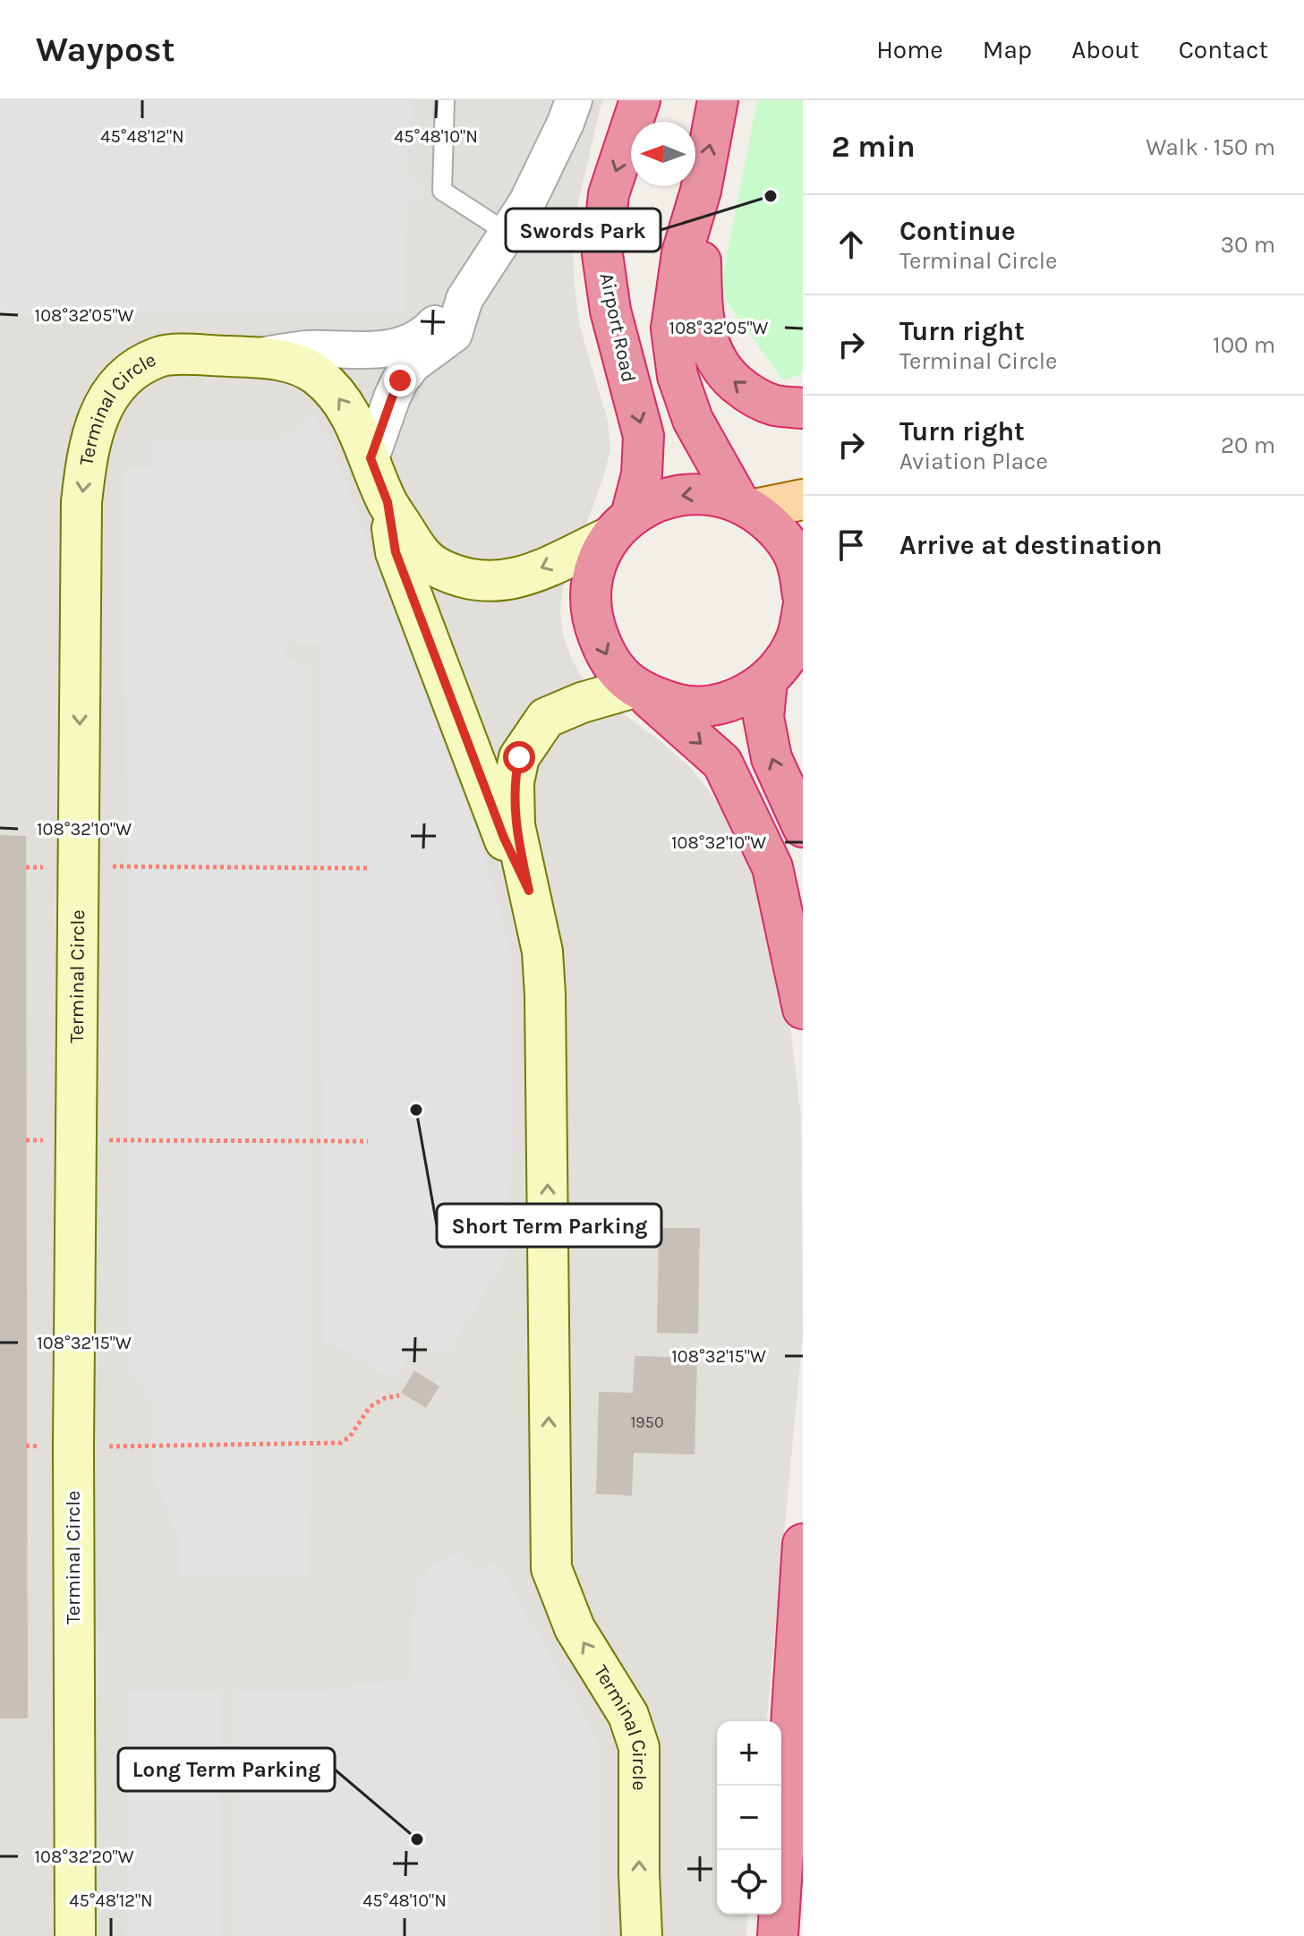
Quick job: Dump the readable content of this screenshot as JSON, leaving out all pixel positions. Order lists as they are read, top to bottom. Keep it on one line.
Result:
{"streets":{"highway":["Airport Road"],"street":["Terminal Circle"]},"crossings":[["Airport Road","Terminal Circle"]],"places":["Swords Park","Short Term Parking","Long Term Parking"],"house_numbers":["1950"],"north":"left","page":{"header":"Waypost","nav":["Home","Map","About","Contact"],"heading":["2 min","Walk · 150 m"],"list":[["Continue","Terminal Circle","30 m"],["Turn right","Terminal Circle","100 m"],["Turn right","Aviation Place","20 m"],"Arrive at destination"],"map_buttons":["+","−"]},"coordinates":["45°48'12\"N","45°48'10\"N","108°32'05\"W","108°32'10\"W","108°32'15\"W","108°32'20\"W"]}
